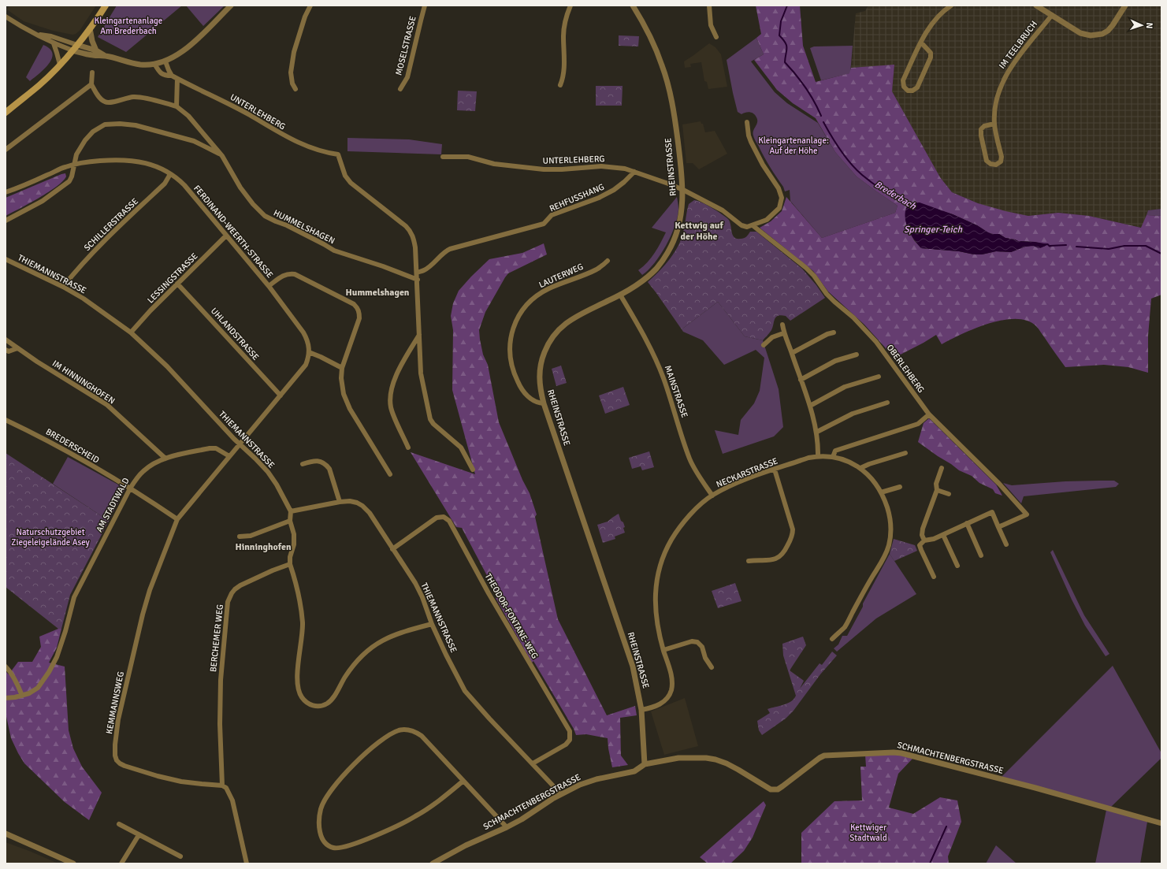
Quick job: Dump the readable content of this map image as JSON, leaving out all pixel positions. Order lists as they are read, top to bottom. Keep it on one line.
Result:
{"streets":{"street":["IM TEELBRUCH","MOSELSTRASSE","UNTERLEHBERG","RHEINSTRASSE","REHFUSSHANG","SCHILLERSTRASSE","HUMMELSHAGEN","FERDINAND-WEERTH-STRASSE","THIEMANNSTRASSE","LAUTERWEG","LESSINGSTRASSE","UHLANDSTRASSE","OBERLEHBERG","IM HINNINGHOFEN","MAINSTRASSE","BREDERSCHEID","NECKARSTRASSE","AM STADTWALD","THEODOR-FONTANE-WEG","BERCHEMER WEG","KEMMANNSWEG","SCHMACHTENBERGSTRASSE"]},"crossings":[["UNTERLEHBERG","RHEINSTRASSE"],["UNTERLEHBERG","REHFUSSHANG"],["RHEINSTRASSE","LAUTERWEG"],["RHEINSTRASSE","MAINSTRASSE"],["RHEINSTRASSE","NECKARSTRASSE"],["RHEINSTRASSE","SCHMACHTENBERGSTRASSE"],["SCHILLERSTRASSE","FERDINAND-WEERTH-STRASSE"],["SCHILLERSTRASSE","THIEMANNSTRASSE"],["FERDINAND-WEERTH-STRASSE","LESSINGSTRASSE"],["THIEMANNSTRASSE","LESSINGSTRASSE"],["THIEMANNSTRASSE","THEODOR-FONTANE-WEG"],["THIEMANNSTRASSE","KEMMANNSWEG"],["THIEMANNSTRASSE","SCHMACHTENBERGSTRASSE"],["LESSINGSTRASSE","UHLANDSTRASSE"],["IM HINNINGHOFEN","AM STADTWALD"],["MAINSTRASSE","NECKARSTRASSE"],["BREDERSCHEID","AM STADTWALD"],["AM STADTWALD","KEMMANNSWEG"],["BERCHEMER WEG","KEMMANNSWEG"]],"districts":["Kettwig auf der Höhe","Hummelshagen","Hinninghofen"],"water":["Brederbach","Springer-Teich"],"parks":["Kleingartenanlage Am Brederbach","Kleingartenanlage: Auf der Höhe","Naturschutzgebiet Ziegeleigelände Asey","Kettwiger Stadtwald"],"north":"right"}
